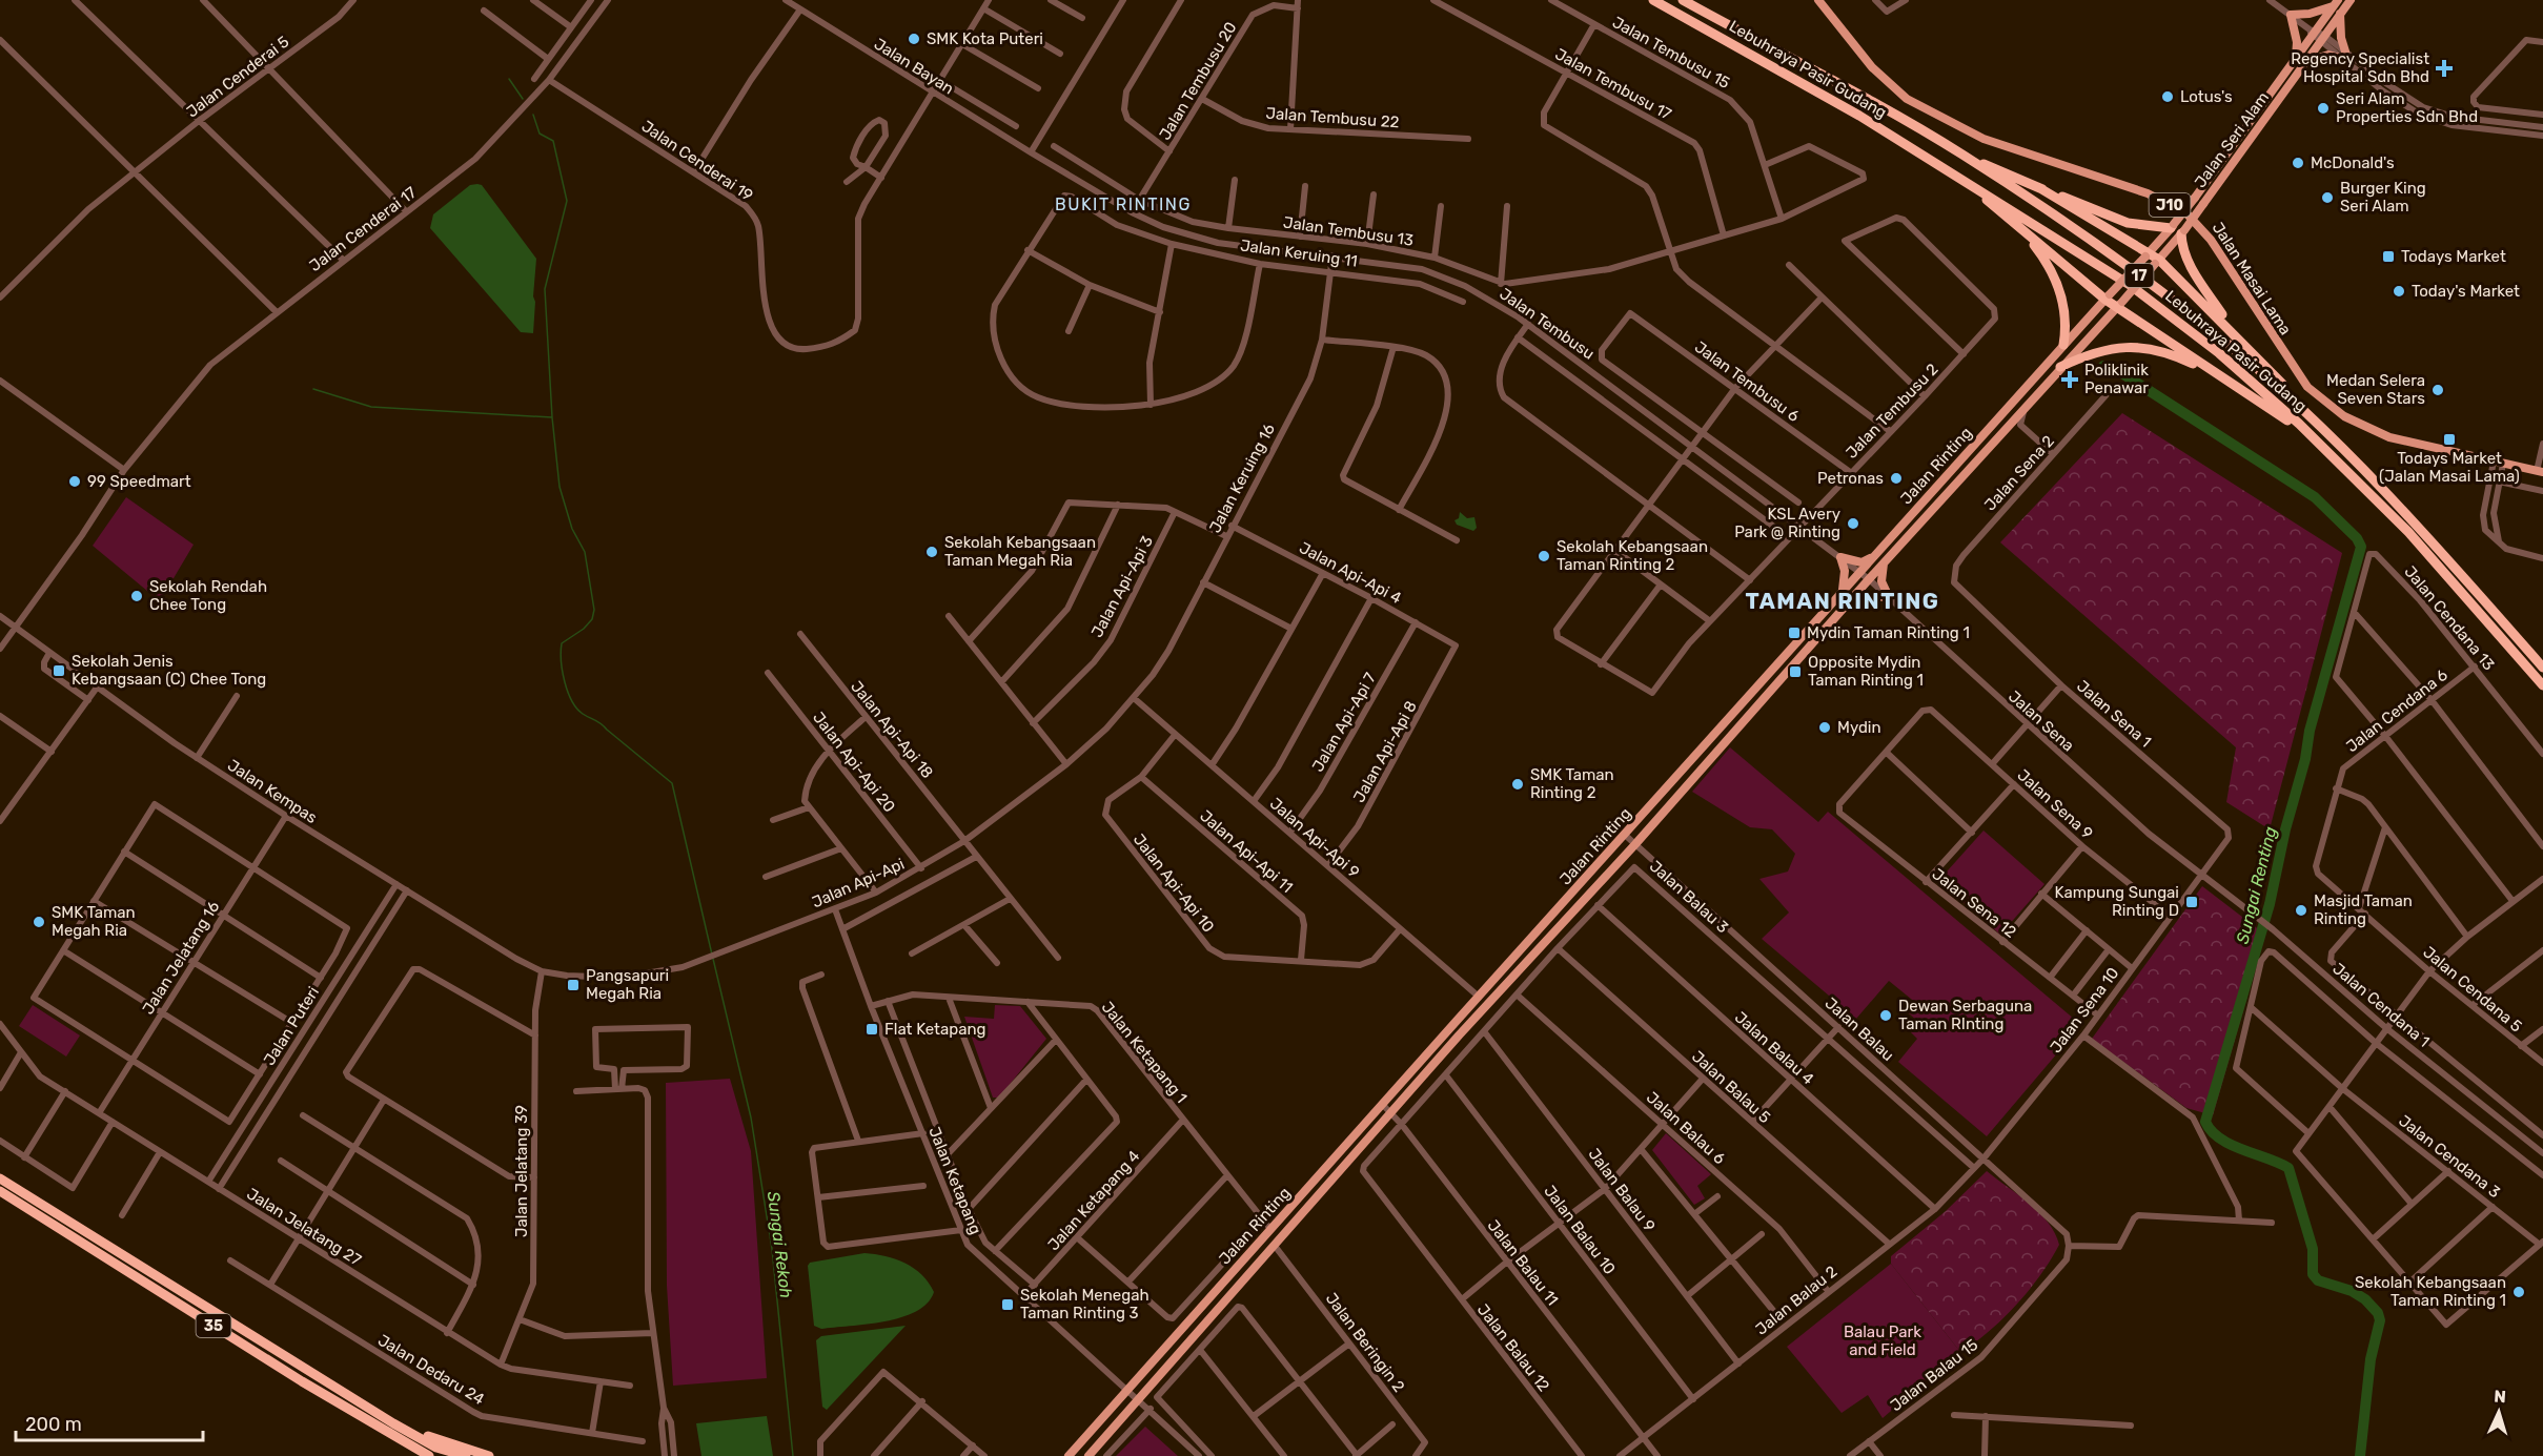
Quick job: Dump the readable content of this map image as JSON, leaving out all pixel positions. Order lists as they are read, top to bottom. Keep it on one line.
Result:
{"streets":{"highway":["Lebuhraya Pasir Gudang","17","35"],"main road":["Jalan Seri Alam","J10","Jalan Masai Lama","Jalan Rinting"],"street":["Jalan Tembusu 15","Jalan Bayan","Jalan Cenderai 5","Jalan Tembusu 20","Jalan Tembusu 17","Jalan Tembusu 22","Jalan Cenderai 19","Jalan Cenderai 17","Jalan Tembusu 13","Jalan Keruing 11","Jalan Tembusu","Jalan Tembusu 6","Jalan Tembusu 2","Jalan Sena 2","Jalan Keruing 16","Jalan Api-Api 4","Jalan Api-Api 3","Jalan Cendana 13","Jalan Cendana 6","Jalan Sena 1","Jalan Sena","Jalan Api-Api 7","Jalan Api-Api 18","Jalan Api-Api 8","Jalan Api-Api 20","Jalan Kempas","Jalan Sena 9","Jalan Api-Api 9","Jalan Api-Api 11","Jalan Api-Api","Jalan Api-Api 10","Jalan Balau 3","Jalan Sena 12","Jalan Jelatang 16","Jalan Cendana 5","Jalan Cendana 1","Jalan Sena 10","Jalan Puteri","Jalan Balau","Jalan Balau 4","Jalan Ketapang 1","Jalan Balau 5","Jalan Balau 6","Jalan Cendana 3","Jalan Jelatang 39","Jalan Ketapang","Jalan Balau 9","Jalan Ketapang 4","Jalan Jelatang 27","Jalan Balau 10","Jalan Balau 11","Jalan Balau 2","Jalan Beringin 2","Jalan Balau 12","Jalan Dedaru 24","Jalan Balau 15"]},"crossings":[["Jalan Tembusu 15","Jalan Tembusu 13"],["Jalan Bayan","Jalan Cenderai 19"],["Jalan Bayan","Jalan Tembusu"],["Jalan Tembusu 20","Jalan Tembusu 22"],["Jalan Tembusu 20","Jalan Tembusu 13"],["Jalan Tembusu 20","Jalan Tembusu"],["Jalan Tembusu 17","Jalan Tembusu 13"],["Jalan Seri Alam","Jalan Rinting"],["Jalan Cenderai 19","Jalan Cenderai 17"],["Jalan Cenderai 17","Jalan Kempas"],["Jalan Keruing 11","Jalan Keruing 16"],["Jalan Tembusu","Jalan Tembusu 2"],["Jalan Tembusu","Jalan Rinting"],["Jalan Tembusu","Jalan Keruing 16"],["Jalan Tembusu","Jalan Sena"],["Jalan Tembusu 6","Jalan Tembusu 2"],["Jalan Rinting","Jalan Sena"],["Jalan Rinting","Jalan Api-Api 9"],["Jalan Rinting","Jalan Balau"],["Jalan Rinting","Jalan Ketapang 1"],["Jalan Rinting","Jalan Ketapang"],["Jalan Rinting","Jalan Balau 11"],["Jalan Rinting","Jalan Beringin 2"],["Jalan Sena 2","Jalan Sena 1"],["Jalan Keruing 16","Jalan Api-Api 4"],["Jalan Keruing 16","Jalan Api-Api 9"],["Jalan Keruing 16","Jalan Api-Api"],["Jalan Api-Api 4","Jalan Api-Api 7"],["Jalan Api-Api 4","Jalan Api-Api 8"],["Jalan Cendana 13","Jalan Cendana 6"],["Jalan Cendana 6","Jalan Cendana 5"],["Jalan Sena 1","Jalan Sena"],["Jalan Sena 1","Jalan Cendana 1"],["Jalan Sena 1","Jalan Sena 10"],["Jalan Sena","Jalan Cendana 1"],["Jalan Sena","Jalan Sena 10"],["Jalan Api-Api 7","Jalan Api-Api 9"],["Jalan Api-Api 18","Jalan Api-Api"],["Jalan Api-Api 8","Jalan Api-Api 9"],["Jalan Api-Api 20","Jalan Api-Api"],["Jalan Kempas","Jalan Api-Api"],["Jalan Kempas","Jalan Jelatang 16"],["Jalan Kempas","Jalan Puteri"],["Jalan Kempas","Jalan Jelatang 39"],["Jalan Sena 9","Jalan Sena 12"],["Jalan Sena 9","Jalan Sena 10"],["Jalan Api-Api 9","Jalan Api-Api"],["Jalan Api-Api 9","Jalan Api-Api 10"],["Jalan Api-Api 11","Jalan Api-Api 10"],["Jalan Api-Api","Jalan Jelatang 39"],["Jalan Api-Api","Jalan Ketapang"],["Jalan Balau 3","Jalan Balau 4"],["Jalan Balau 3","Jalan Balau 5"],["Jalan Balau 3","Jalan Balau 6"],["Jalan Balau 3","Jalan Balau 9"],["Jalan Balau 3","Jalan Balau 10"],["Jalan Balau 3","Jalan Balau 11"],["Jalan Balau 3","Jalan Balau 2"],["Jalan Balau 3","Jalan Balau 12"],["Jalan Sena 12","Jalan Sena 10"],["Jalan Jelatang 16","Jalan Jelatang 27"],["Jalan Cendana 5","Jalan Cendana 1"],["Jalan Cendana 1","Jalan Sena 10"],["Jalan Sena 10","Jalan Balau"],["Jalan Sena 10","Jalan Balau 2"],["Jalan Puteri","Jalan Jelatang 27"],["Jalan Balau","Jalan Balau 2"],["Jalan Balau","Jalan Balau 15"],["Jalan Balau 4","Jalan Balau 2"],["Jalan Ketapang 1","Jalan Ketapang"],["Jalan Ketapang 1","Jalan Ketapang 4"],["Jalan Balau 5","Jalan Balau 2"],["Jalan Balau 5","Jalan Balau 12"],["Jalan Balau 6","Jalan Balau 2"],["Jalan Balau 6","Jalan Balau 12"],["Jalan Jelatang 39","Jalan Jelatang 27"],["Jalan Ketapang","Jalan Ketapang 4"],["Jalan Balau 9","Jalan Balau 2"],["Jalan Balau 9","Jalan Balau 12"],["Jalan Balau 10","Jalan Balau 2"],["Jalan Balau 10","Jalan Balau 12"],["Jalan Balau 11","Jalan Balau 2"],["Jalan Balau 11","Jalan Balau 12"]],"districts":["BUKIT RINTING","TAMAN RINTING"],"water":["Sungai Renting","Sungai Rekoh"],"parks":["Balau Park and Field"],"places":{"other":["SMK Kota Puteri","Lotus's","Seri Alam Properties Sdn Bhd","McDonald's","Burger King Seri Alam","Today's Market","Medan Selera Seven Stars","Petronas","99 Speedmart","KSL Avery Park @ Rinting","Sekolah Kebangsaan Taman Megah Ria","Sekolah Kebangsaan Taman Rinting 2","Sekolah Rendah Chee Tong","Mydin","SMK Taman Rinting 2","Masjid Taman Rinting","SMK Taman Megah Ria","Dewan Serbaguna Taman RInting","Sekolah Kebangsaan Taman Rinting 1"],"health":["Regency Specialist Hospital Sdn Bhd","Poliklinik Penawar"],"transit":["Todays Market","Todays Market (Jalan Masai Lama)","Mydin Taman Rinting 1","Sekolah Jenis Kebangsaan (C) Chee Tong","Opposite Mydin Taman Rinting 1","Kampung Sungai Rinting D","Pangsapuri Megah Ria","Flat Ketapang","Sekolah Menegah Taman Rinting 3"]},"scale_bar":"200 m","north":"top"}
